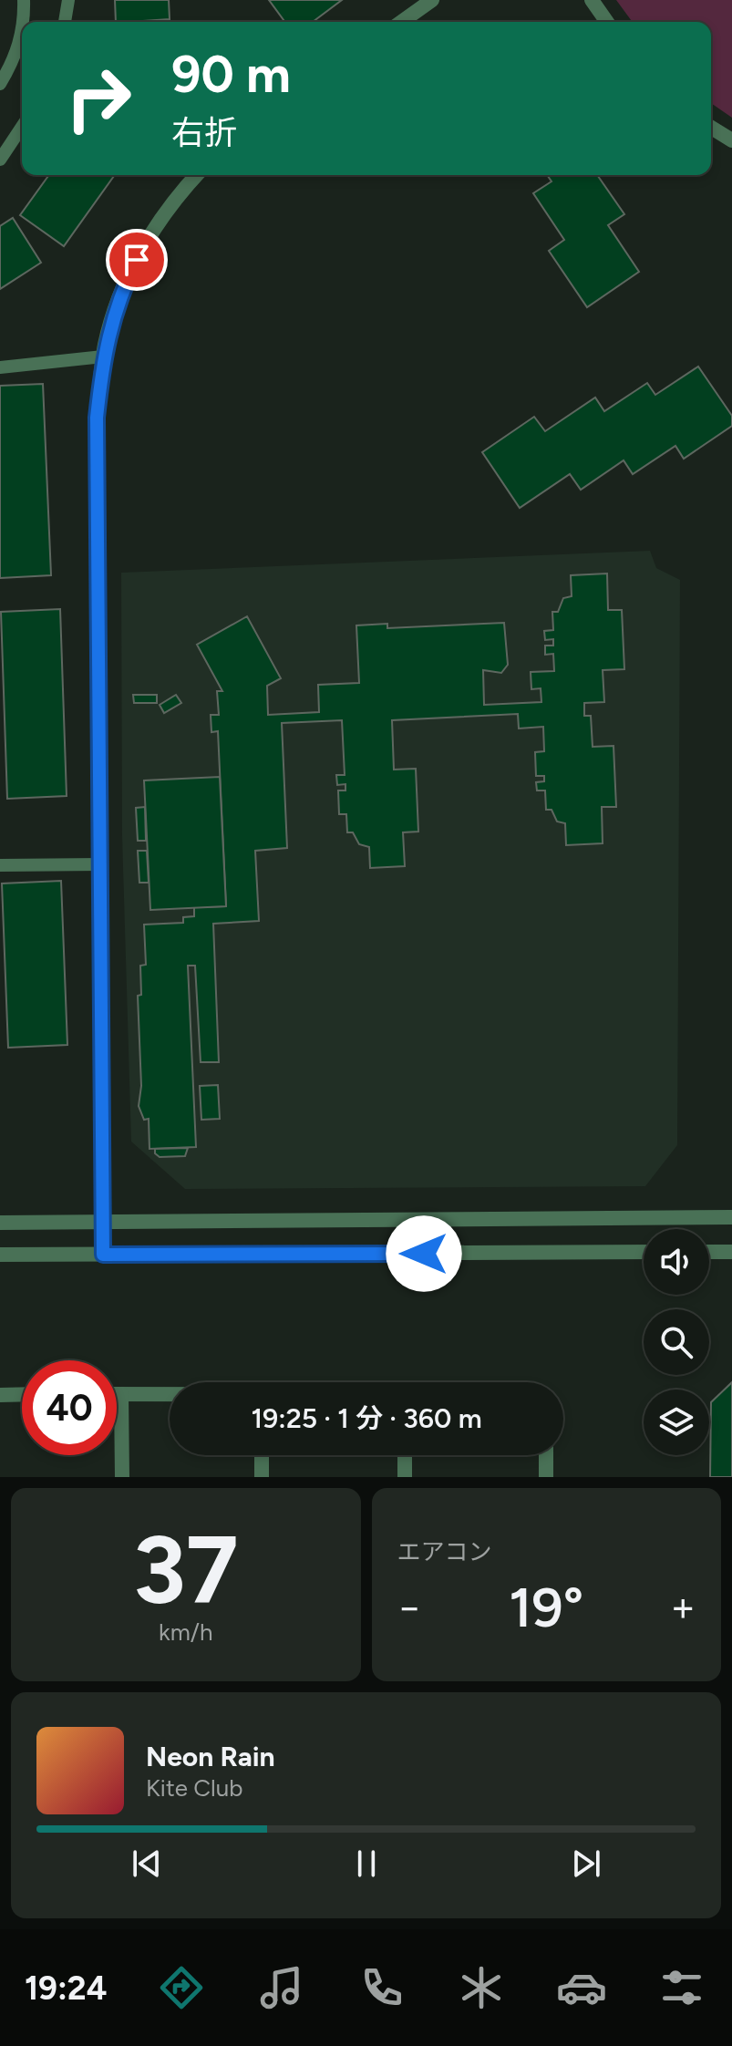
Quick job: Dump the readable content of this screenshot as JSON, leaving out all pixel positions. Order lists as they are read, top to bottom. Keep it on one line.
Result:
{"page":{"turn":["90 m","右折"],"limit":"40","trip":"19:25 · 1 分 · 360 m","tile":[["37","km/h"],"エアコン"],"heat":["−","19°","+"],"song":["Neon Rain","Kite Club"],"tabs":"19:24"}}
